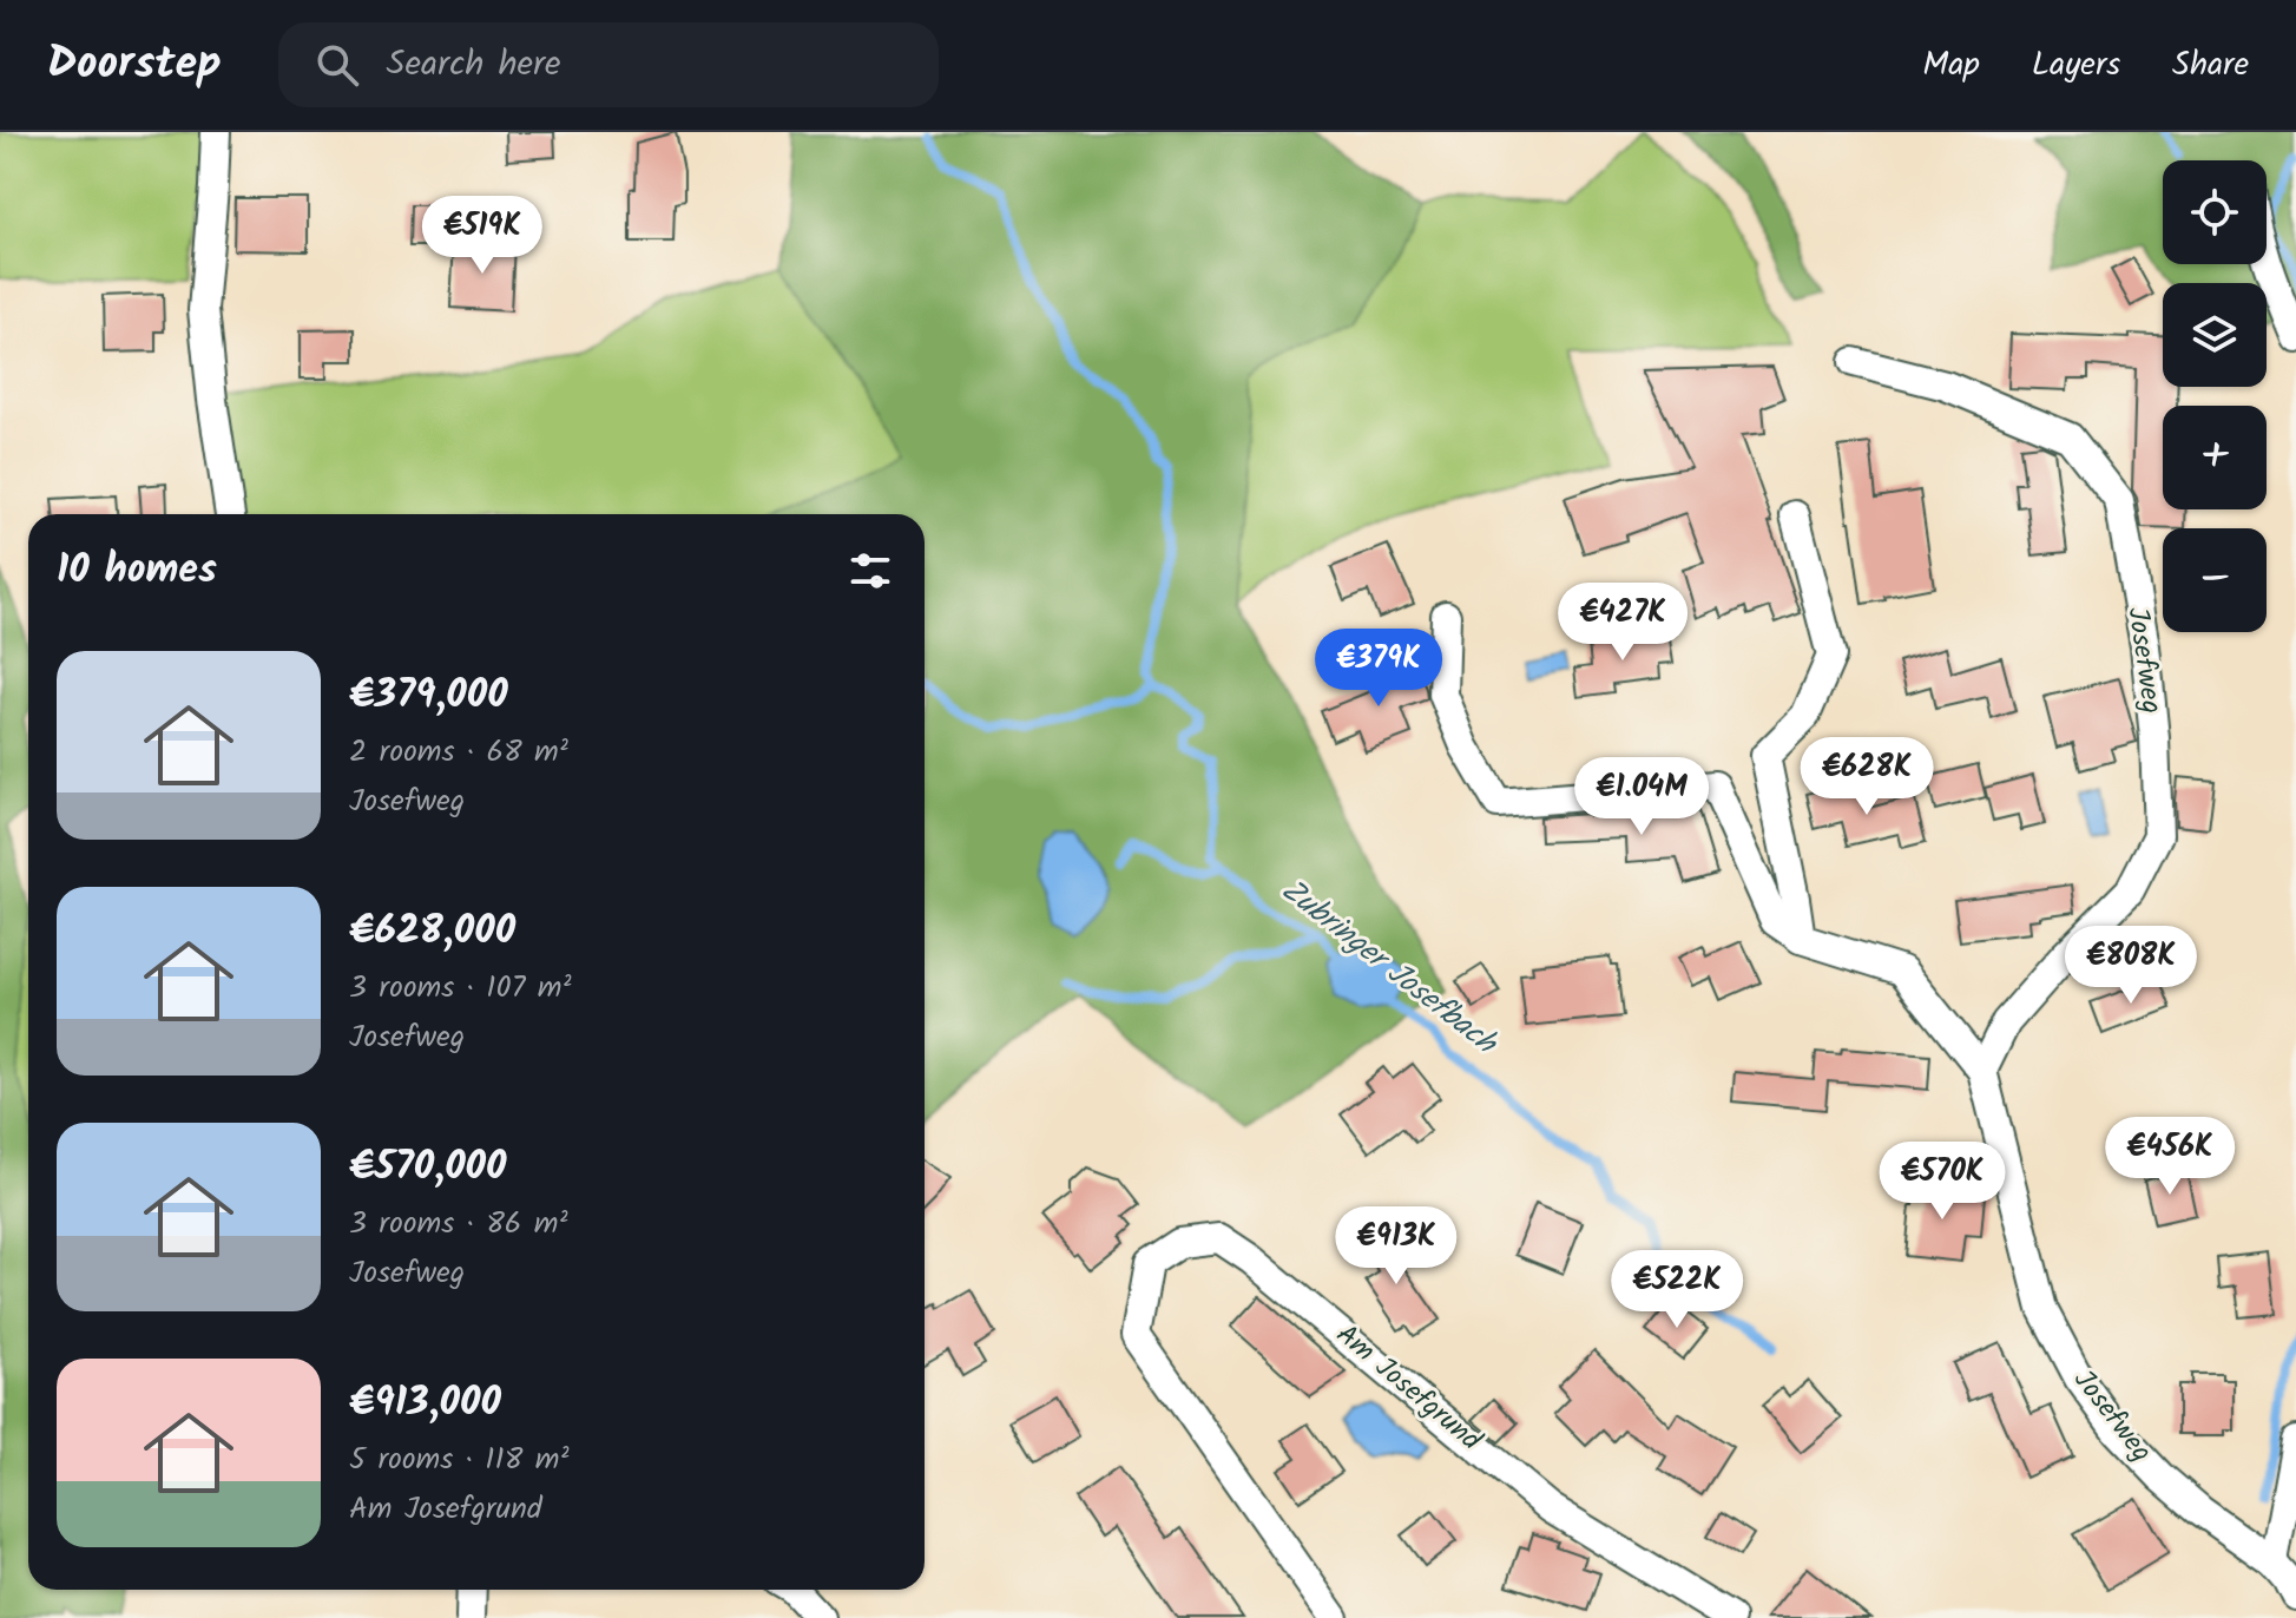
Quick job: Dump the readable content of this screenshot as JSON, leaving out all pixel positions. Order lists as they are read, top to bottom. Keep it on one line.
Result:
{"streets":{"street":["Josefweg","Am Josefgrund"]},"water":["Zubringer Josefbach"],"page":{"header":"Doorstep","search":"Search here","nav":["Map","Layers","Share"],"map_buttons":["+","−"],"price":["€519K","€427K","€379K","€628K","€1.04M","€808K","€456K","€570K","€913K","€522K"],"heading":"10 homes","list":[{"name":"€379,000","note":"2 rooms · 68 m² · Josefweg"},{"name":"€628,000","note":"3 rooms · 107 m² · Josefweg"},{"name":"€570,000","note":"3 rooms · 86 m² · Josefweg"},{"name":"€913,000","note":"5 rooms · 118 m² · Am Josefgrund"}]}}
